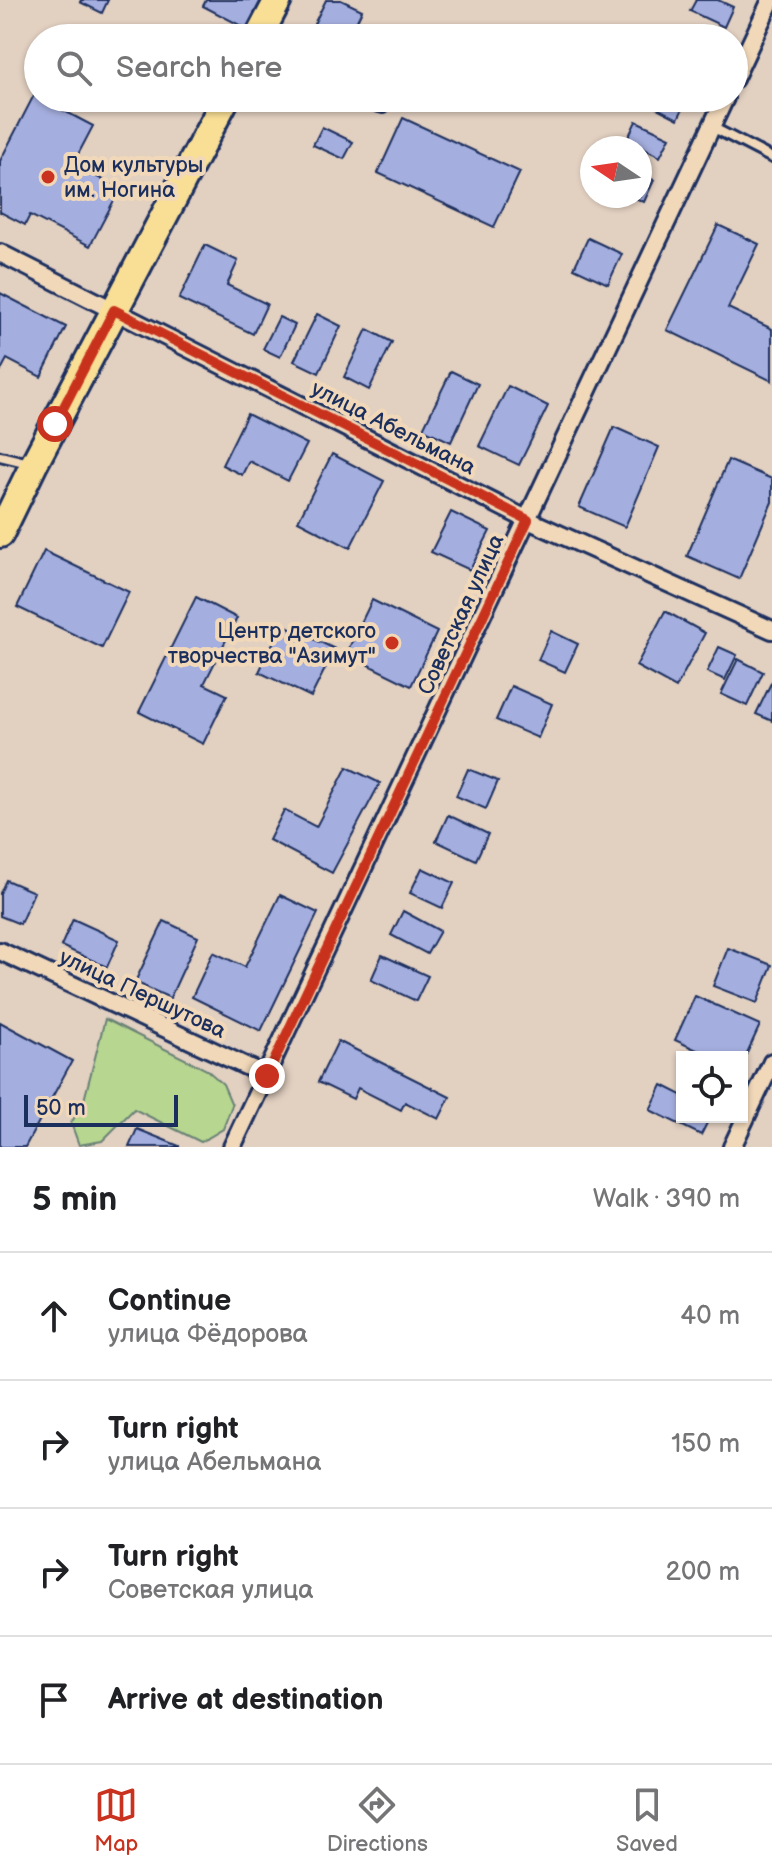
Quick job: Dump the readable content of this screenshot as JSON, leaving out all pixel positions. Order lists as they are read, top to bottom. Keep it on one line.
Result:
{"streets":{"street":["улица Абельмана","Советская улица","улица Першутова"]},"crossings":[["улица Абельмана","Советская улица"],["Советская улица","улица Першутова"]],"places":["Дом культуры им. Ногина","Центр детского творчества \"Азимут\""],"scale_bar":"50 m","north":"left","page":{"search":"Search here","scale":"50 m","heading":["5 min","Walk · 390 m"],"list":[["Continue","улица Фёдорова","40 m"],["Turn right","улица Абельмана","150 m"],["Turn right","Советская улица","200 m"],"Arrive at destination"],"nav":["Map","Directions","Saved"]}}
